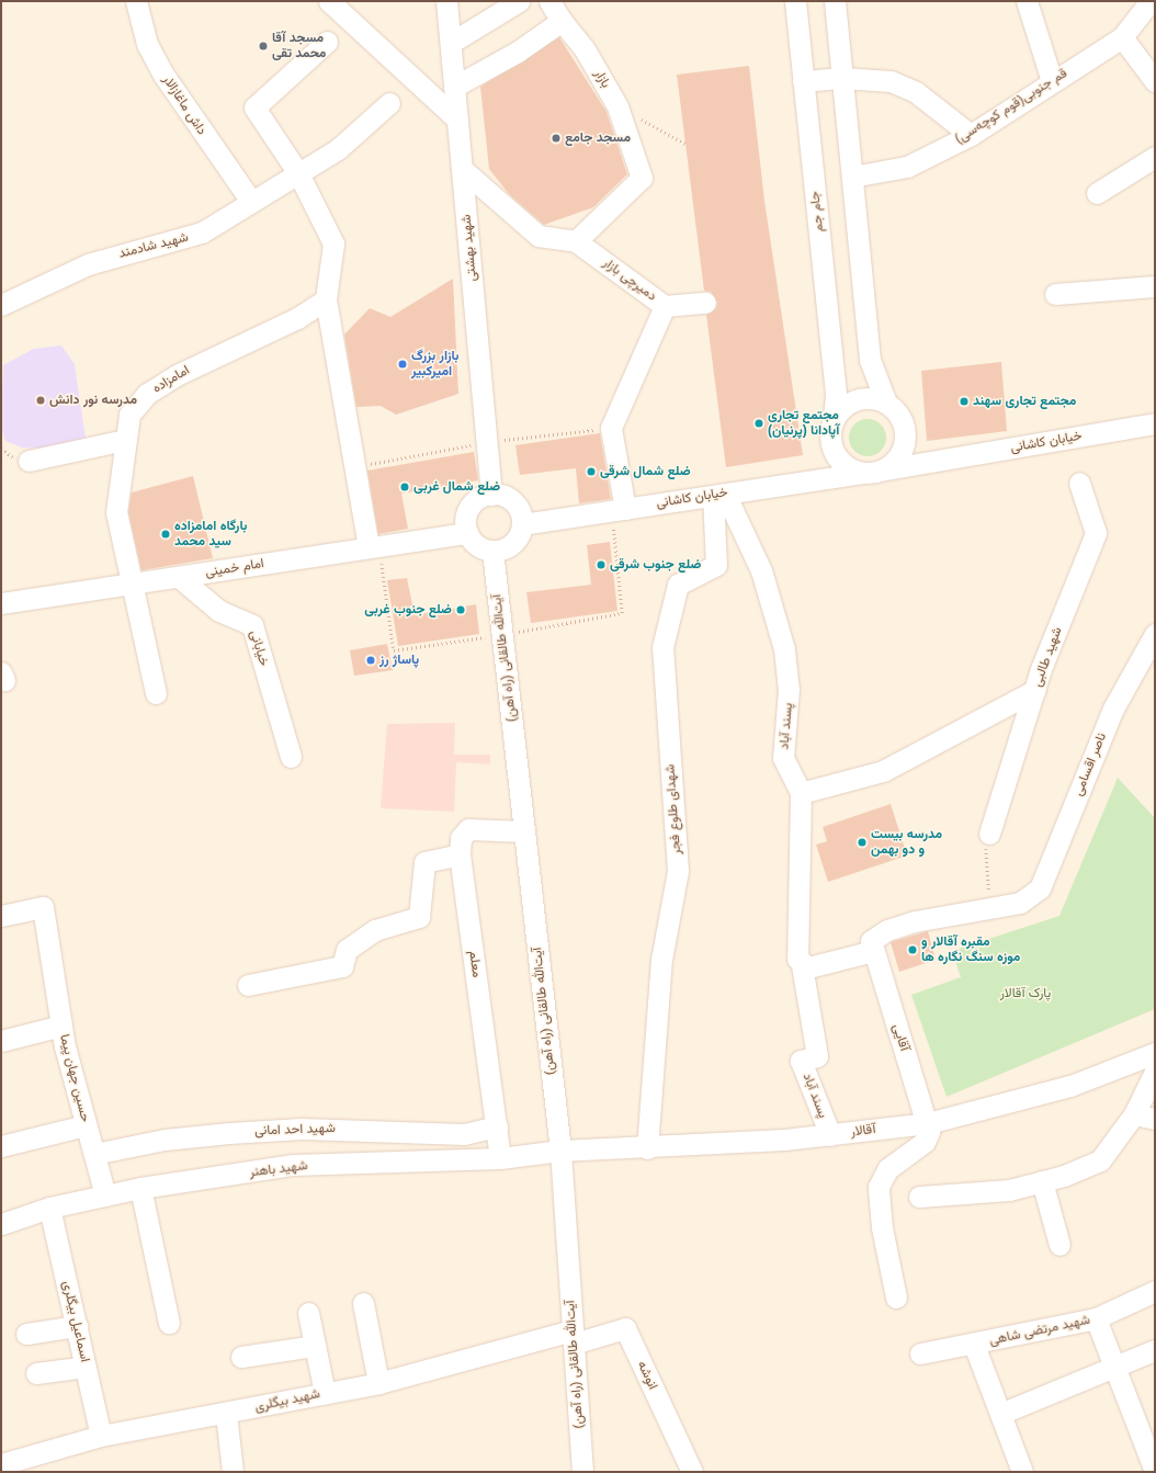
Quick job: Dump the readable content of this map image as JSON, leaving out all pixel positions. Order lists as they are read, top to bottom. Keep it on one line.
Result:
{"streets":{"street":["بازار","داش ماغازالار","قم جنوبی(قوم کوچه‌سی)","جام جم","شهید شادمند","شهید بهشتی","دمیرچی بازار","امامزاده","خیابان کاشانی","امام خمینی","خیابانی","شهید طالبی","(راه آهن) آیت‌الله طالقانی","پسند آباد","ناصر اقسامی","شهدای طلوع فجر","معلم","آقایی","حسین جهان پیما","شهید احد امانی","آقالار","شهید باهنر","اسماعیل بیگلری","شهید مرتضی شاهی","انوشه","شهید بیگلری"]},"crossings":[["بازار","دمیرچی بازار"],["داش ماغازالار","شهید شادمند"],["جام جم","خیابان کاشانی"],["شهید بهشتی","دمیرچی بازار"],["شهید بهشتی","خیابان کاشانی"],["شهید بهشتی","امام خمینی"],["شهید بهشتی","(راه آهن) آیت‌الله طالقانی"],["امامزاده","امام خمینی"],["خیابان کاشانی","امام خمینی"],["خیابان کاشانی","(راه آهن) آیت‌الله طالقانی"],["خیابان کاشانی","پسند آباد"],["خیابان کاشانی","شهدای طلوع فجر"],["امام خمینی","خیابانی"],["امام خمینی","(راه آهن) آیت‌الله طالقانی"],["(راه آهن) آیت‌الله طالقانی","معلم"],["(راه آهن) آیت‌الله طالقانی","آقالار"],["(راه آهن) آیت‌الله طالقانی","شهید باهنر"],["(راه آهن) آیت‌الله طالقانی","انوشه"],["(راه آهن) آیت‌الله طالقانی","شهید بیگلری"],["پسند آباد","شهدای طلوع فجر"],["پسند آباد","آقالار"],["شهدای طلوع فجر","آقالار"],["معلم","شهید احد امانی"],["معلم","شهید باهنر"],["آقایی","آقالار"],["حسین جهان پیما","شهید احد امانی"],["حسین جهان پیما","شهید باهنر"],["آقالار","شهید باهنر"],["شهید باهنر","اسماعیل بیگلری"],["اسماعیل بیگلری","شهید بیگلری"],["انوشه","شهید بیگلری"]],"parks":["پارک آقالار"],"places":["مسجد آقا محمد تقی","مسجد جامع","بازار بزرگ امیرکبیر","مدرسه نور دانش","مجتمع تجاری سهند","مجتمع تجاری آپادانا (پرنیان)","ضلع شمال شرقی","ضلع شمال غربی","بارگاه امامزاده سید محمد","ضلع جنوب شرقی","ضلع جنوب غربی","پاساژ رز","مدرسه بیست و دو بهمن","مقبره آقالار و موزه سنگ نگاره ها"]}
